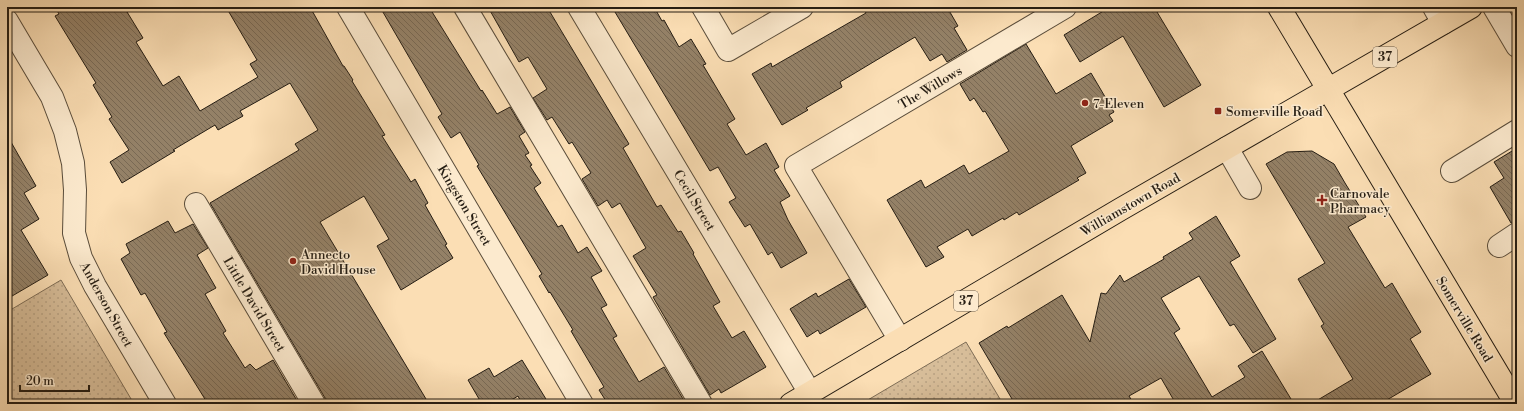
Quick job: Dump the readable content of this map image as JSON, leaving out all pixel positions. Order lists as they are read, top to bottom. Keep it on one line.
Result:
{"streets":{"main road":["37","Williamstown Road","Somerville Road"],"street":["The Willows","Cecil Street","Kingston Street","Anderson Street","Little David Street"]},"crossings":[["The Willows","Williamstown Road"],["Cecil Street","Williamstown Road"],["Williamstown Road","Somerville Road"]],"places":{"other":["7-Eleven","Annecto David House"],"transit":["Somerville Road"],"health":["Carnovale Pharmacy"]},"scale_bar":"20 m"}
